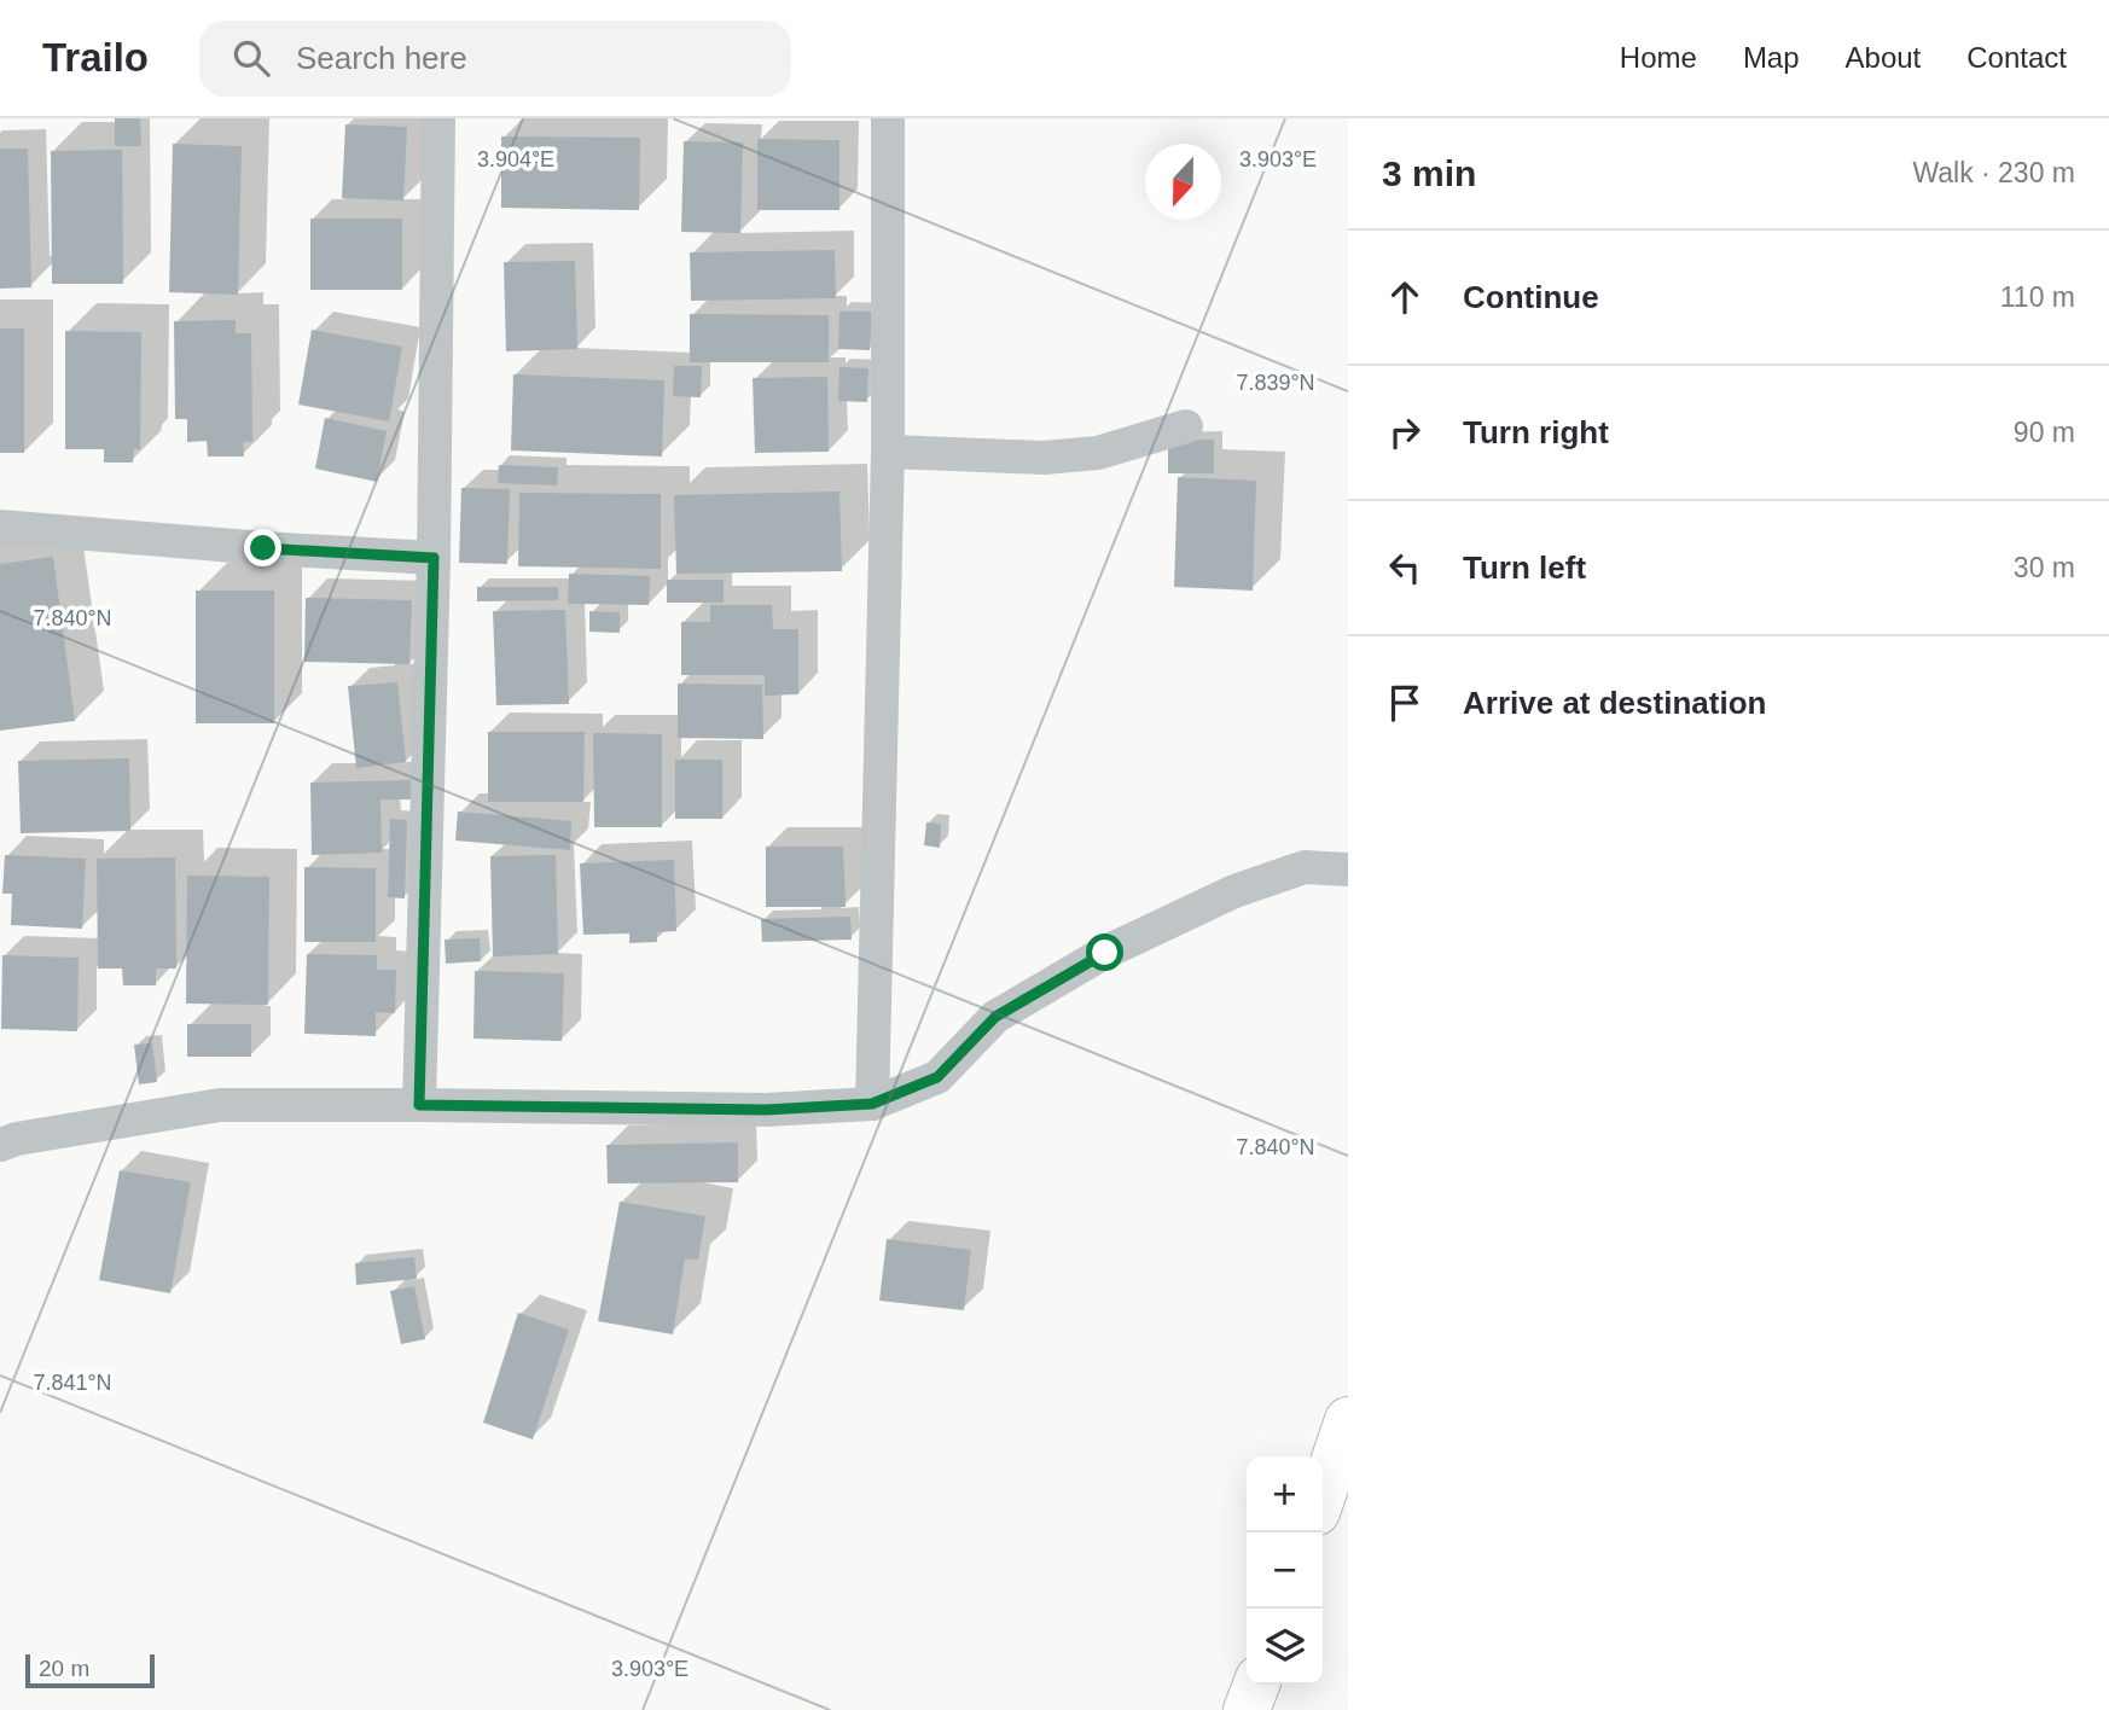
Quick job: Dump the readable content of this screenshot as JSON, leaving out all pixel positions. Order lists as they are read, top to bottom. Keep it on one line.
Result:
{"scale_bar":"20 m","north":"bottom","page":{"header":"Trailo","search":"Search here","nav":["Home","Map","About","Contact"],"heading":["3 min","Walk · 230 m"],"list":[["Continue","110 m"],["Turn right","90 m"],["Turn left","30 m"],"Arrive at destination"],"map_buttons":["+","−"],"scale":"20 m"},"coordinates":["3.904°E","3.903°E","7.839°N","7.840°N","7.841°N"]}
